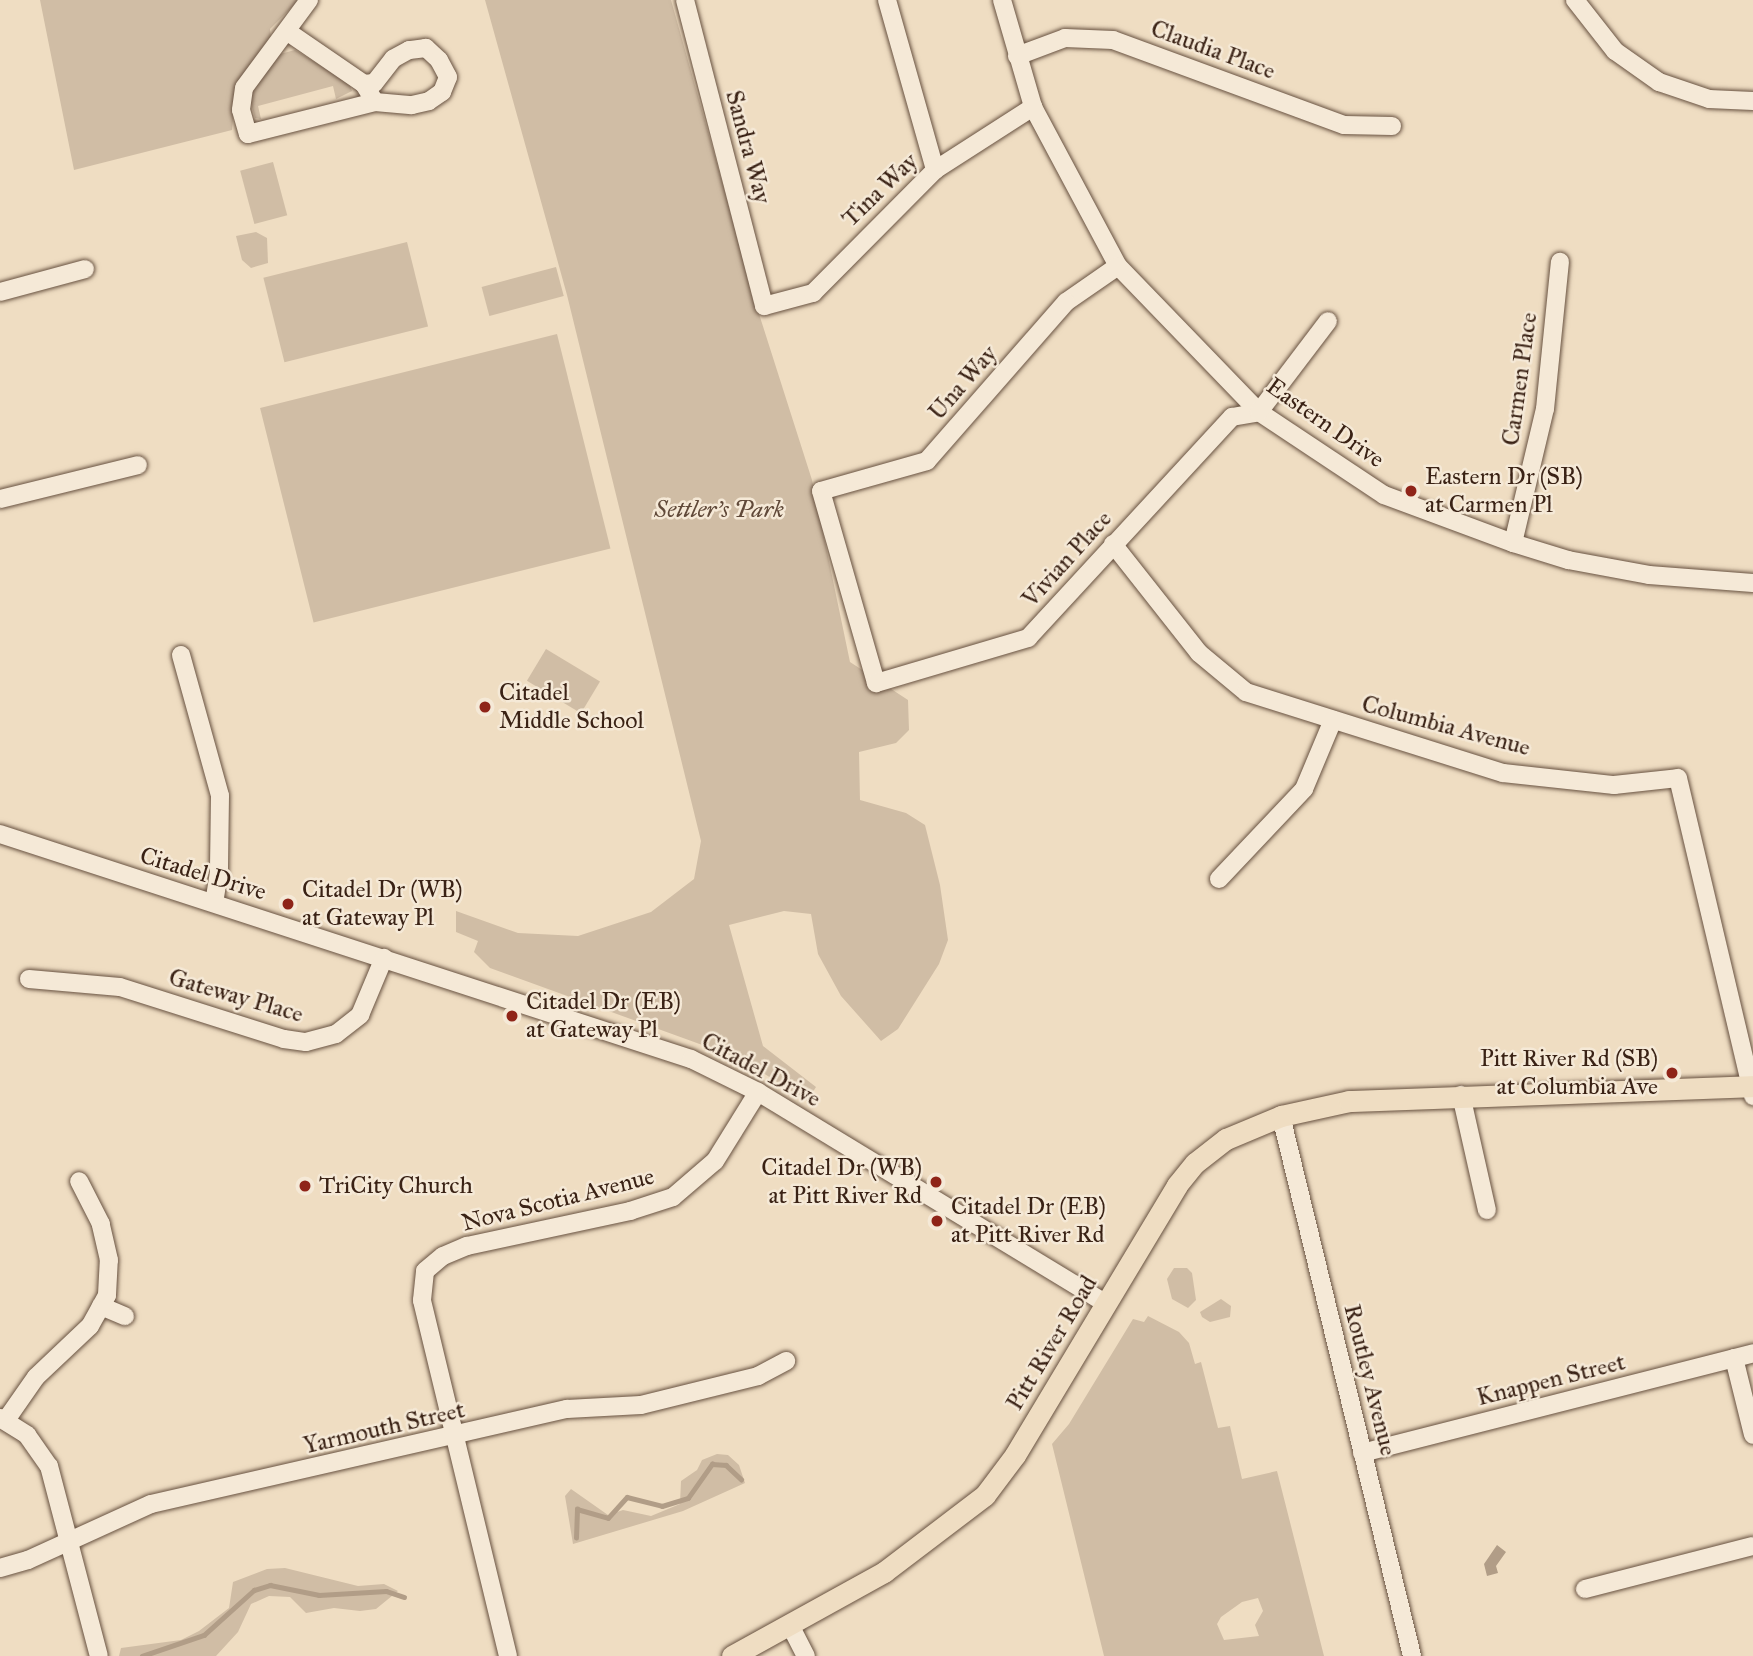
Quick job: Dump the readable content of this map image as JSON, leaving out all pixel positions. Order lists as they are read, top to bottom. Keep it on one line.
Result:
{"streets":{"main road":["Pitt River Road"],"street":["Claudia Place","Sandra Way","Tina Way","Carmen Place","Una Way","Eastern Drive","Vivian Place","Columbia Avenue","Citadel Drive","Gateway Place","Nova Scotia Avenue","Routley Avenue","Knappen Street","Yarmouth Street"]},"crossings":[["Claudia Place","Eastern Drive"],["Sandra Way","Tina Way"],["Tina Way","Eastern Drive"],["Carmen Place","Eastern Drive"],["Una Way","Eastern Drive"],["Una Way","Vivian Place"],["Eastern Drive","Vivian Place"],["Vivian Place","Columbia Avenue"],["Columbia Avenue","Pitt River Road"],["Citadel Drive","Gateway Place"],["Citadel Drive","Nova Scotia Avenue"],["Citadel Drive","Pitt River Road"],["Nova Scotia Avenue","Yarmouth Street"],["Pitt River Road","Routley Avenue"],["Routley Avenue","Knappen Street"]],"parks":["Settler's Park"],"places":["Eastern Dr (SB) at Carmen Pl","Citadel Middle School","Citadel Dr (WB) at Gateway Pl","Citadel Dr (EB) at Gateway Pl","Pitt River Rd (SB) at Columbia Ave","Citadel Dr (WB) at Pitt River Rd","TriCity Church","Citadel Dr (EB) at Pitt River Rd"]}
